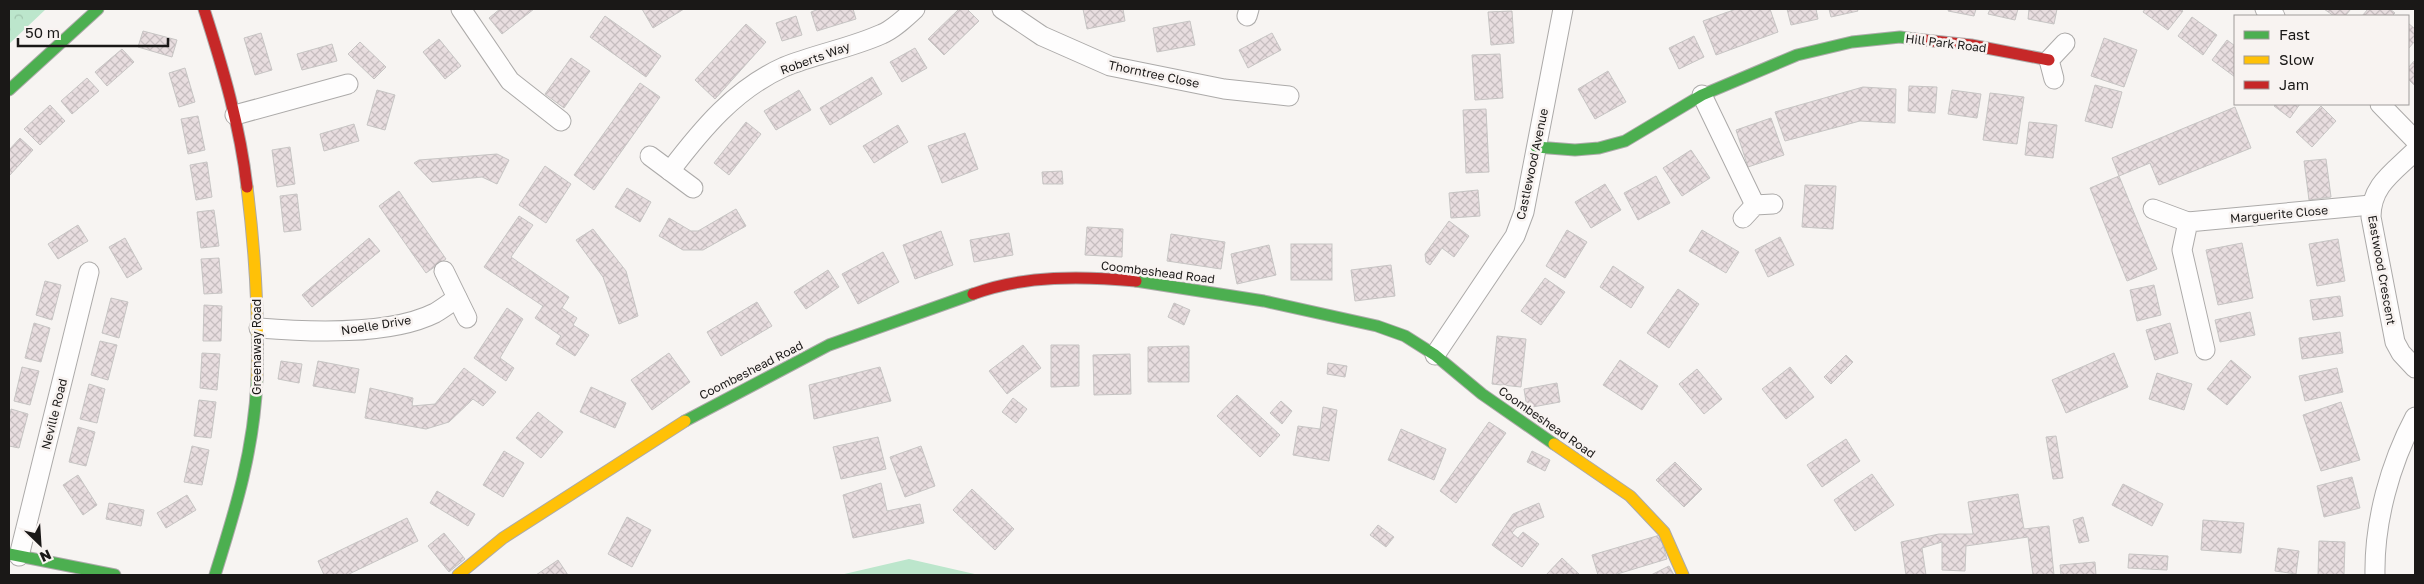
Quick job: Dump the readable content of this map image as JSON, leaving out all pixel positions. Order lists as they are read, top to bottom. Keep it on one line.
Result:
{"streets":{"street":["Hill Park Road","Roberts Way","Thorntree Close","Castlewood Avenue","Marguerite Close","Eastwood Crescent","Coombeshead Road","Noelle Drive","Greenaway Road","Neville Road"]},"crossings":[["Hill Park Road","Castlewood Avenue"],["Castlewood Avenue","Coombeshead Road"],["Marguerite Close","Eastwood Crescent"],["Noelle Drive","Greenaway Road"]],"legend":["Fast","Slow","Jam"],"scale_bar":"50 m","north":"bottom right"}
